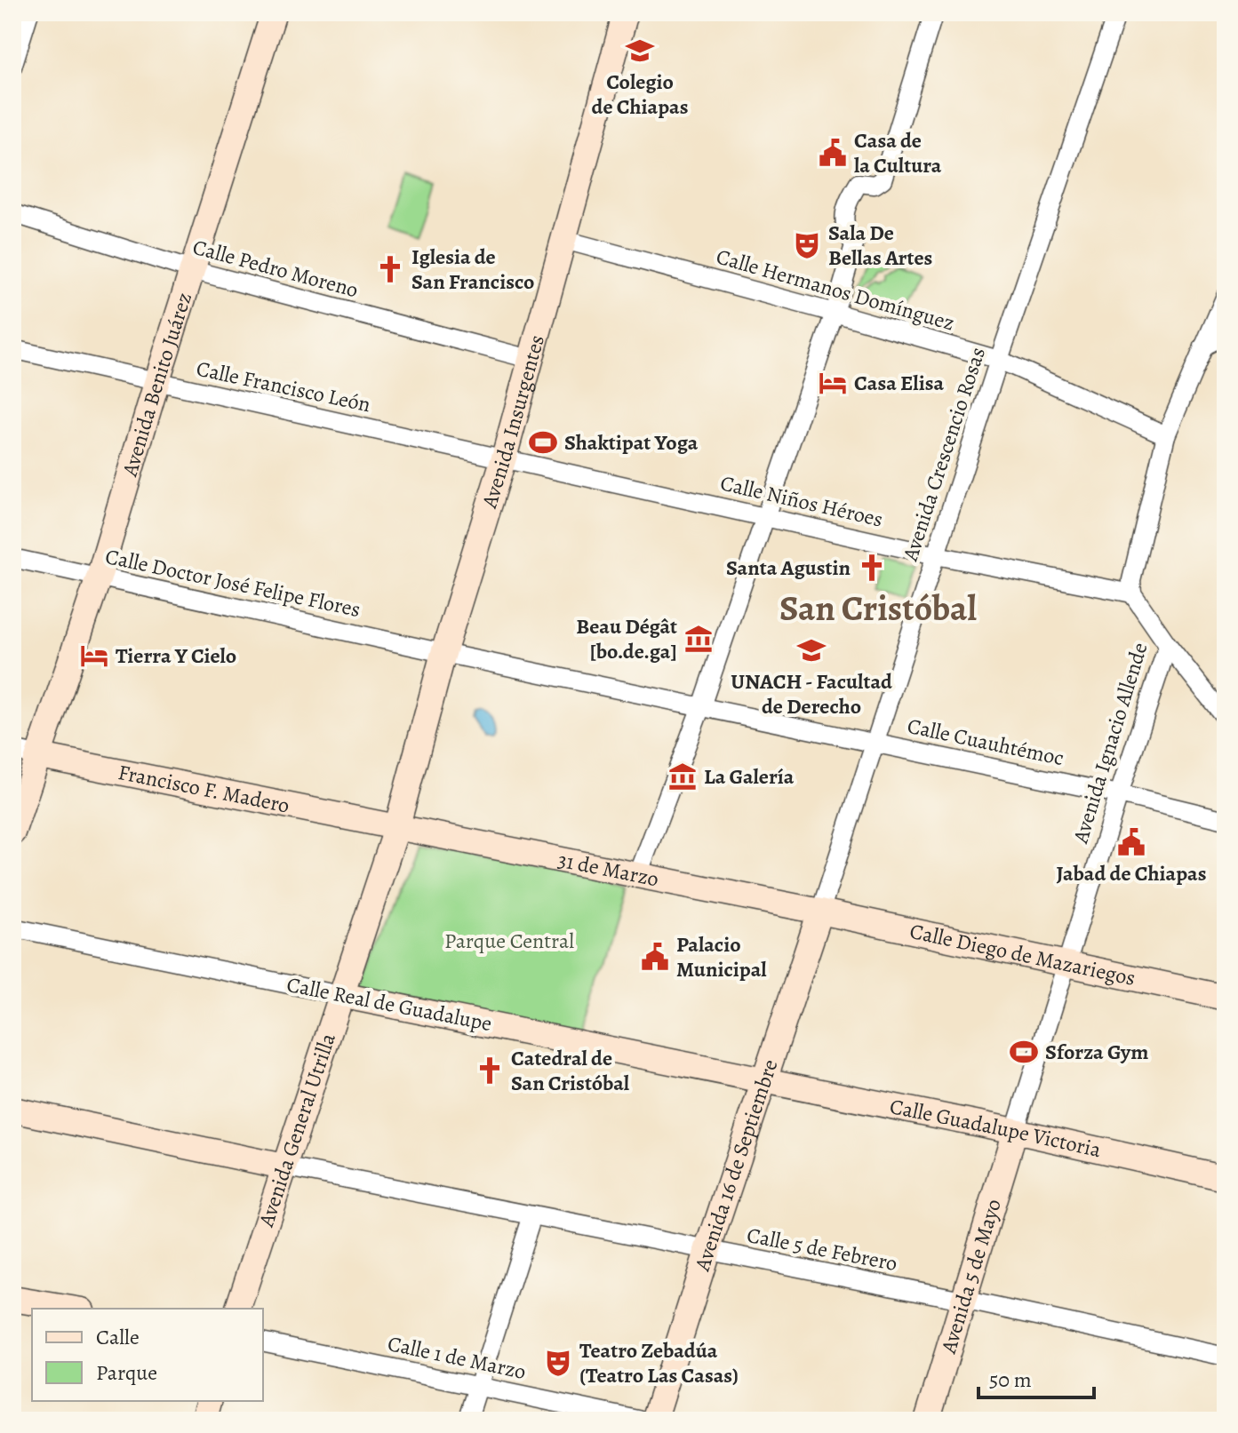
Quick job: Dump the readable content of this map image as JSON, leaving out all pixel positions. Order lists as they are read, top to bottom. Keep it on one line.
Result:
{"streets":{"street":["Calle Pedro Moreno","Calle Hermanos Domínguez","Avenida Benito Juárez","Calle Francisco León","Avenida Insurgentes","Avenida Crescencio Rosas","Calle Niños Héroes","Calle Doctor José Felipe Flores","Calle Cuauhtémoc","Avenida Ignacio Allende","Francisco F. Madero","31 de Marzo","Calle Diego de Mazariegos","Calle Real de Guadalupe","Calle Guadalupe Victoria","Avenida General Utrilla","Avenida 16 de Septiembre","Calle 5 de Febrero","Avenida 5 de Mayo","Calle 1 de Marzo"]},"crossings":[["Calle Pedro Moreno","Avenida Benito Juárez"],["Calle Pedro Moreno","Avenida Insurgentes"],["Calle Hermanos Domínguez","Avenida Insurgentes"],["Calle Hermanos Domínguez","Avenida Crescencio Rosas"],["Avenida Benito Juárez","Calle Francisco León"],["Avenida Benito Juárez","Calle Doctor José Felipe Flores"],["Avenida Benito Juárez","Francisco F. Madero"],["Calle Francisco León","Avenida Insurgentes"],["Calle Francisco León","Calle Niños Héroes"],["Avenida Insurgentes","Calle Niños Héroes"],["Avenida Insurgentes","Calle Doctor José Felipe Flores"],["Avenida Insurgentes","Calle Cuauhtémoc"],["Avenida Insurgentes","Francisco F. Madero"],["Avenida Insurgentes","31 de Marzo"],["Avenida Insurgentes","Avenida General Utrilla"],["Avenida Crescencio Rosas","Calle Niños Héroes"],["Avenida Crescencio Rosas","Calle Cuauhtémoc"],["Avenida Crescencio Rosas","31 de Marzo"],["Avenida Crescencio Rosas","Calle Diego de Mazariegos"],["Avenida Crescencio Rosas","Avenida 16 de Septiembre"],["Calle Niños Héroes","Avenida Ignacio Allende"],["Calle Doctor José Felipe Flores","Calle Cuauhtémoc"],["Calle Cuauhtémoc","Avenida Ignacio Allende"],["Avenida Ignacio Allende","Calle Diego de Mazariegos"],["Avenida Ignacio Allende","Calle Guadalupe Victoria"],["Avenida Ignacio Allende","Avenida 5 de Mayo"],["Francisco F. Madero","31 de Marzo"],["Francisco F. Madero","Avenida General Utrilla"],["31 de Marzo","Calle Diego de Mazariegos"],["31 de Marzo","Avenida General Utrilla"],["31 de Marzo","Avenida 16 de Septiembre"],["Calle Diego de Mazariegos","Avenida 16 de Septiembre"],["Calle Real de Guadalupe","Calle Guadalupe Victoria"],["Calle Real de Guadalupe","Avenida General Utrilla"],["Calle Real de Guadalupe","Avenida 16 de Septiembre"],["Calle Guadalupe Victoria","Avenida 16 de Septiembre"],["Calle Guadalupe Victoria","Avenida 5 de Mayo"],["Avenida General Utrilla","Calle 5 de Febrero"],["Avenida 16 de Septiembre","Calle 5 de Febrero"],["Calle 5 de Febrero","Avenida 5 de Mayo"]],"districts":["San Cristóbal"],"parks":["Parque Central"],"places":{"school or university":["Colegio de Chiapas","UNACH - Facultad de Derecho"],"public building":["Casa de la Cultura","Jabad de Chiapas","Palacio Municipal"],"theatre":["Sala De Bellas Artes","Teatro Zebadúa (Teatro Las Casas)"],"church":["Iglesia de San Francisco","Santa Agustin","Catedral de San Cristóbal"],"hotel":["Casa Elisa","Tierra Y Cielo"],"sports":["Shaktipat Yoga","Sforza Gym"],"museum":["Beau Dégât [bo.de.ga]","La Galería"]},"legend":["Calle","Parque"],"scale_bar":"50 m"}
